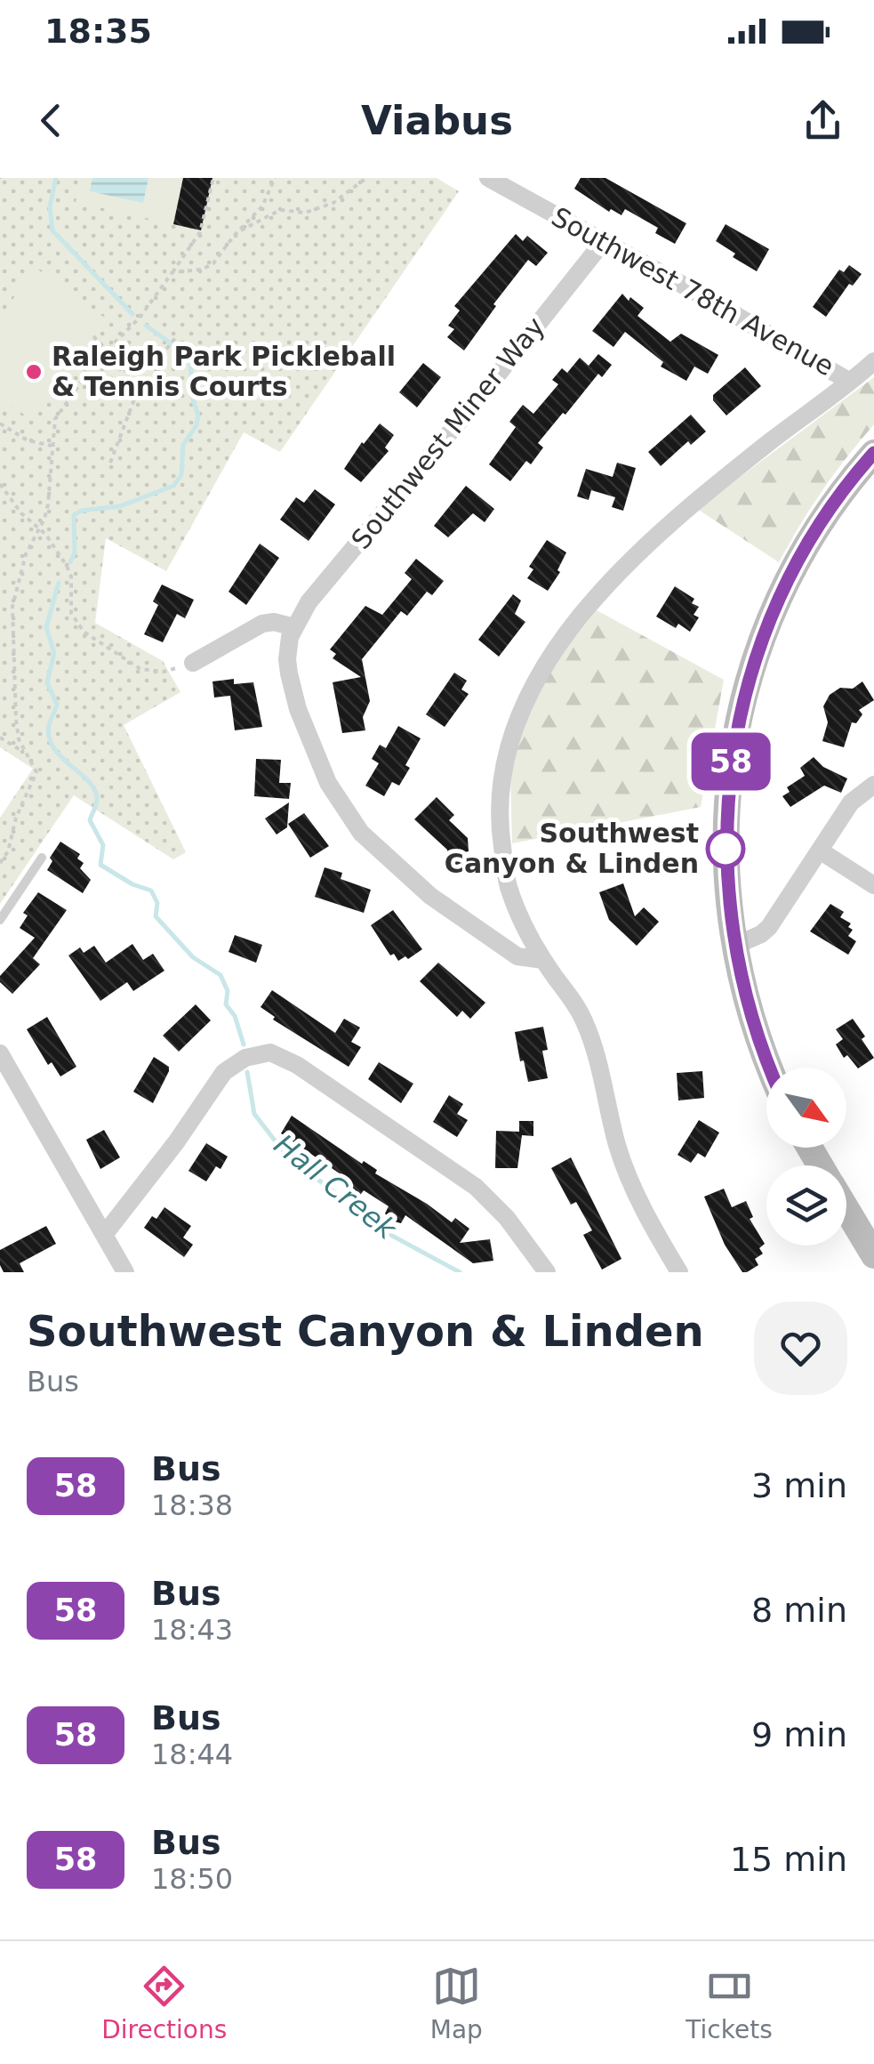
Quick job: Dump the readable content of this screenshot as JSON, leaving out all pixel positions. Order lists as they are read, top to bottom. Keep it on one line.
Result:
{"streets":{"street":["Southwest 78th Avenue","Southwest Miner Way"]},"crossings":[["Southwest 78th Avenue","Southwest Miner Way"]],"water":["Hall Creek"],"places":["Raleigh Park Pickleball & Tennis Courts","Southwest Canyon & Linden"],"lines":["bus line 58"],"north":"bottom right","page":{"status":"18:35","header":"Viabus","on_map":"58","heading":["Southwest Canyon & Linden","Bus"],"list":[{"mark":"58","name":"Bus","note":"18:38","value":"3 min"},{"mark":"58","name":"Bus","note":"18:43","value":"8 min"},{"mark":"58","name":"Bus","note":"18:44","value":"9 min"},{"mark":"58","name":"Bus","note":"18:50","value":"15 min"}],"tabs":["Directions","Map","Tickets"]}}
